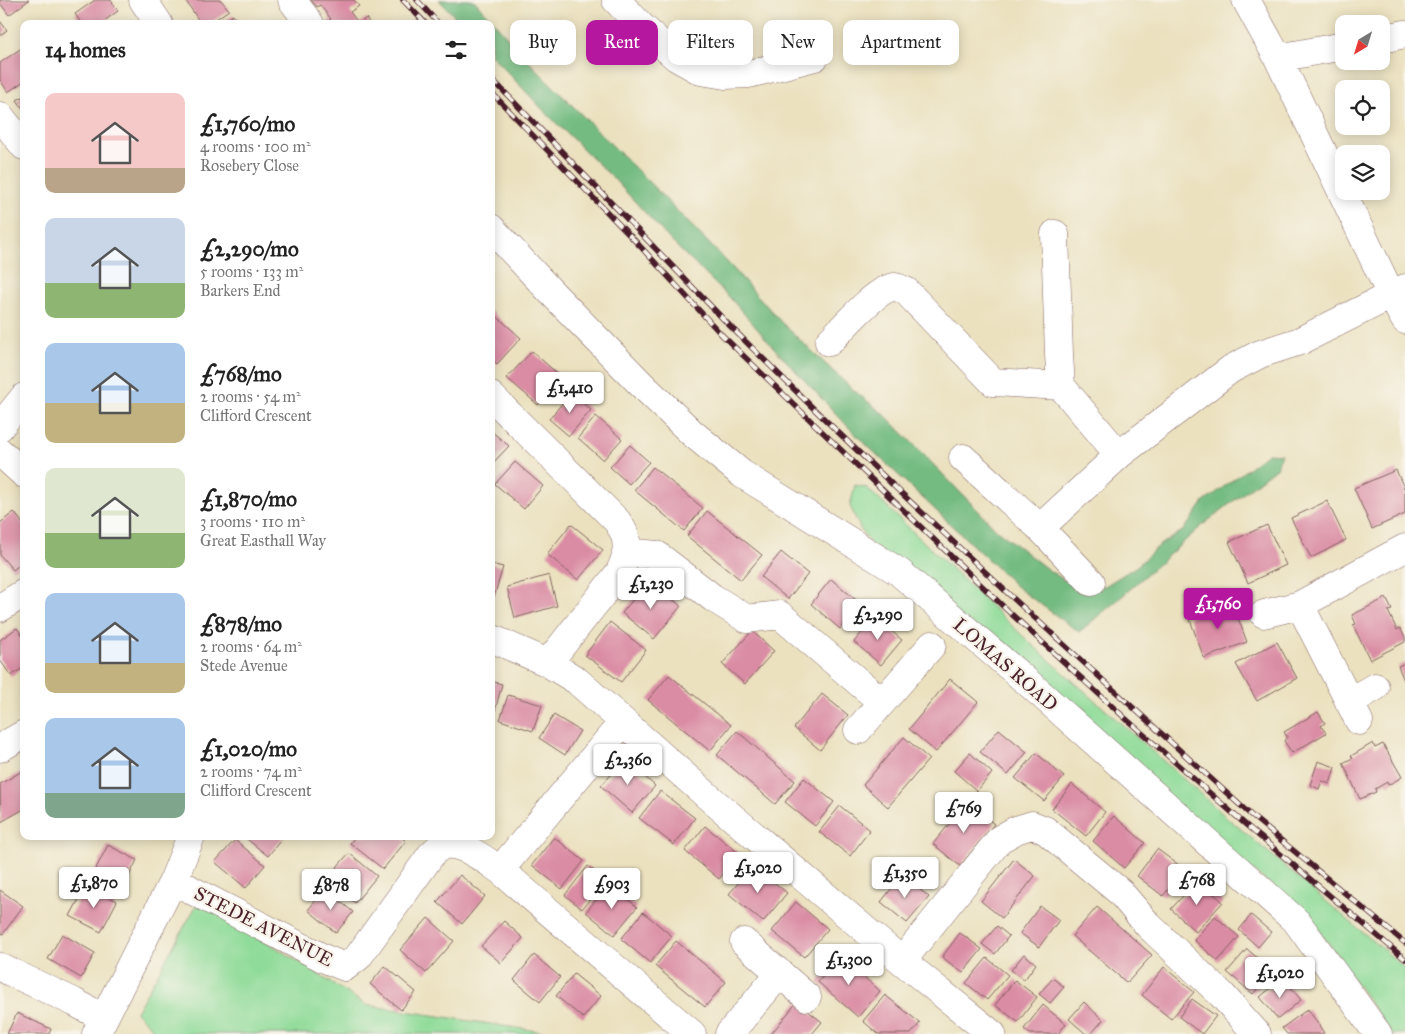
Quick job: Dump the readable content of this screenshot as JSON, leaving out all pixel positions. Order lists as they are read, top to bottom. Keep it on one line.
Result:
{"streets":{"street":["LOMAS ROAD","STEDE AVENUE"]},"north":"bottom left","page":{"chip":["Buy","Rent","Filters","New","Apartment"],"heading":"14 homes","list":[{"name":"£1,760/mo","note":"4 rooms · 100 m² · Rosebery Close"},{"name":"£2,290/mo","note":"5 rooms · 133 m² · Barkers End"},{"name":"£768/mo","note":"2 rooms · 54 m² · Clifford Crescent"},{"name":"£1,870/mo","note":"3 rooms · 110 m² · Great Easthall Way"},{"name":"£878/mo","note":"2 rooms · 64 m² · Stede Avenue"},{"name":"£1,020/mo","note":"2 rooms · 74 m² · Clifford Crescent"}],"price":["£1,410","£1,230","£1,760","£2,290","£2,360","£769","£1,020","£1,350","£768","£1,870","£903","£878","£1,300","£1,020"]}}
